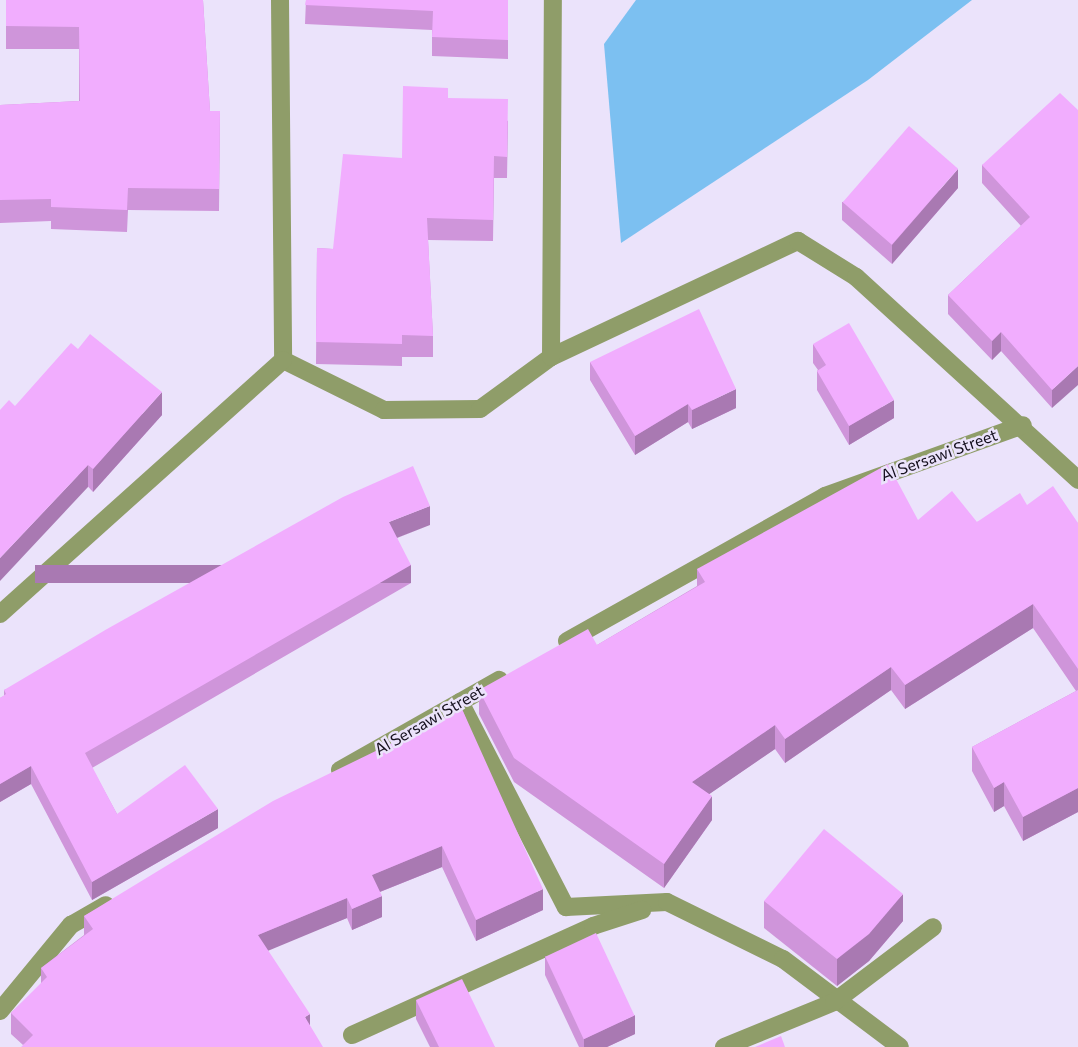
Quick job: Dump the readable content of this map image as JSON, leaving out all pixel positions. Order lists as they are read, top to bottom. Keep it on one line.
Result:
{"streets":{"street":["Al Sersawi Street"]}}
